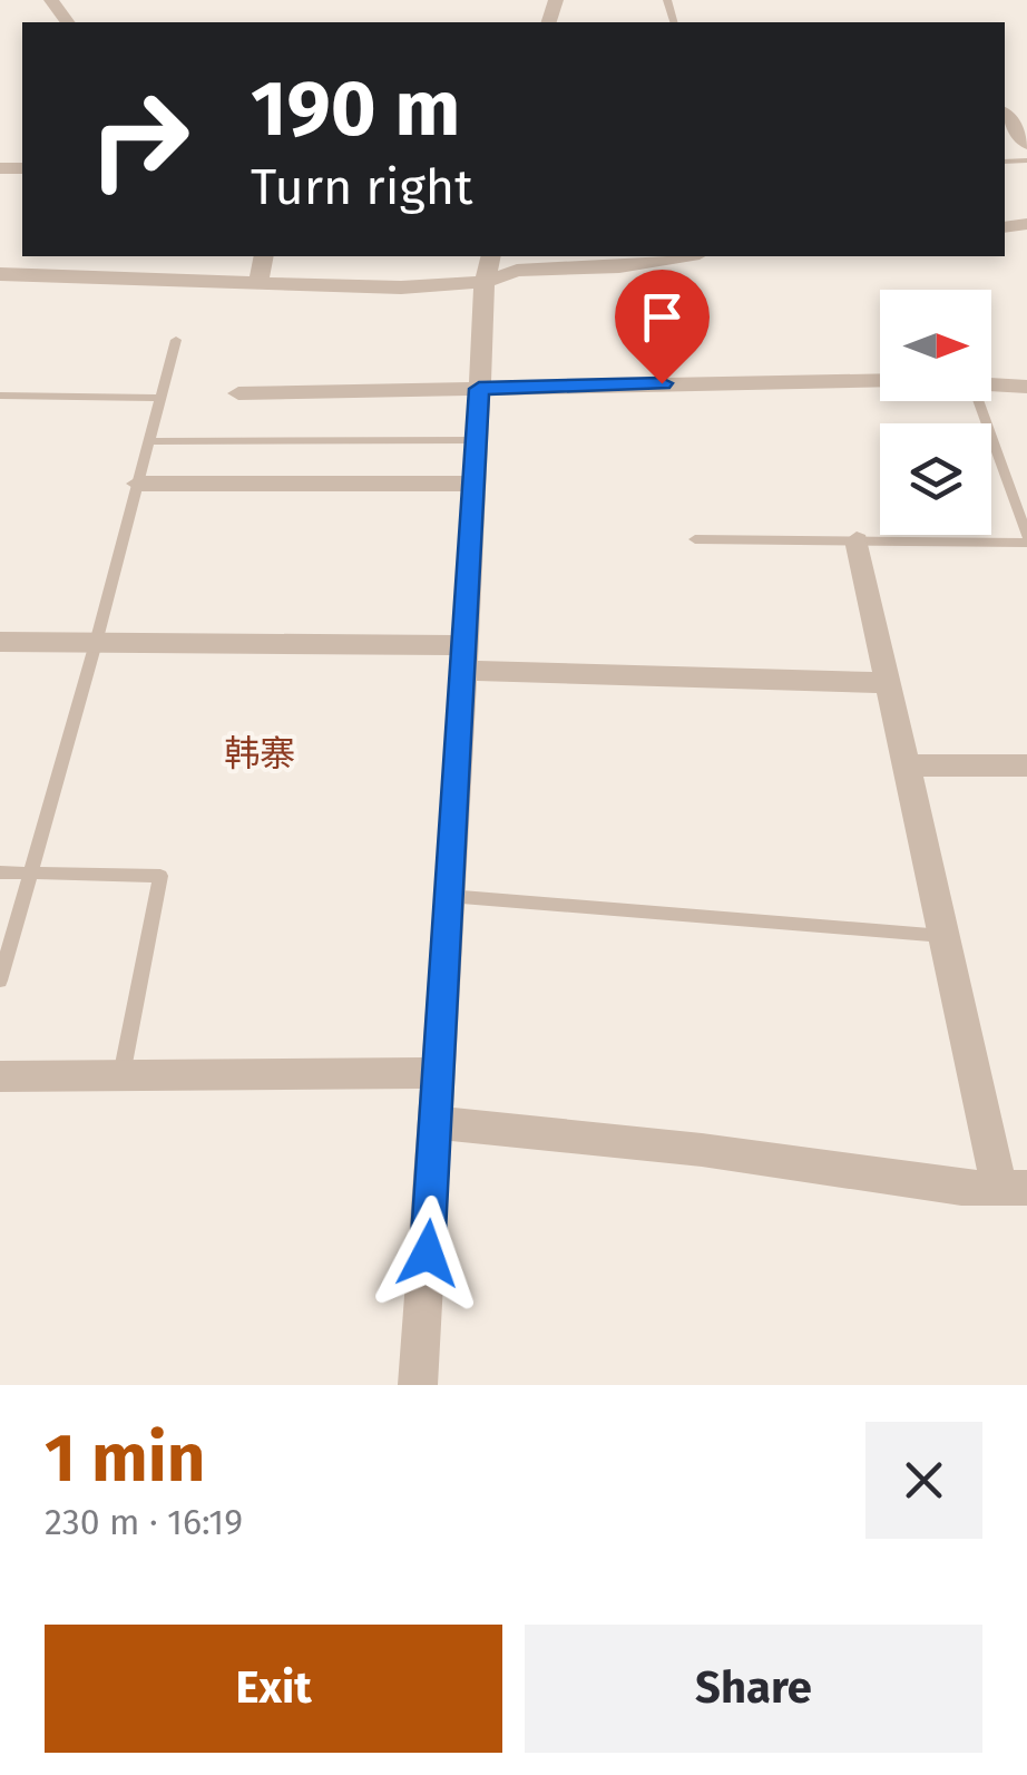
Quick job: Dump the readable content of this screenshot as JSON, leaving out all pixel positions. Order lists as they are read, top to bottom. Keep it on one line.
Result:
{"districts":["韩寨"],"north":"right","page":{"turn":["190 m","Turn right"],"heading":["1 min","230 m · 16:19"],"buttons":["Exit","Share"]}}
